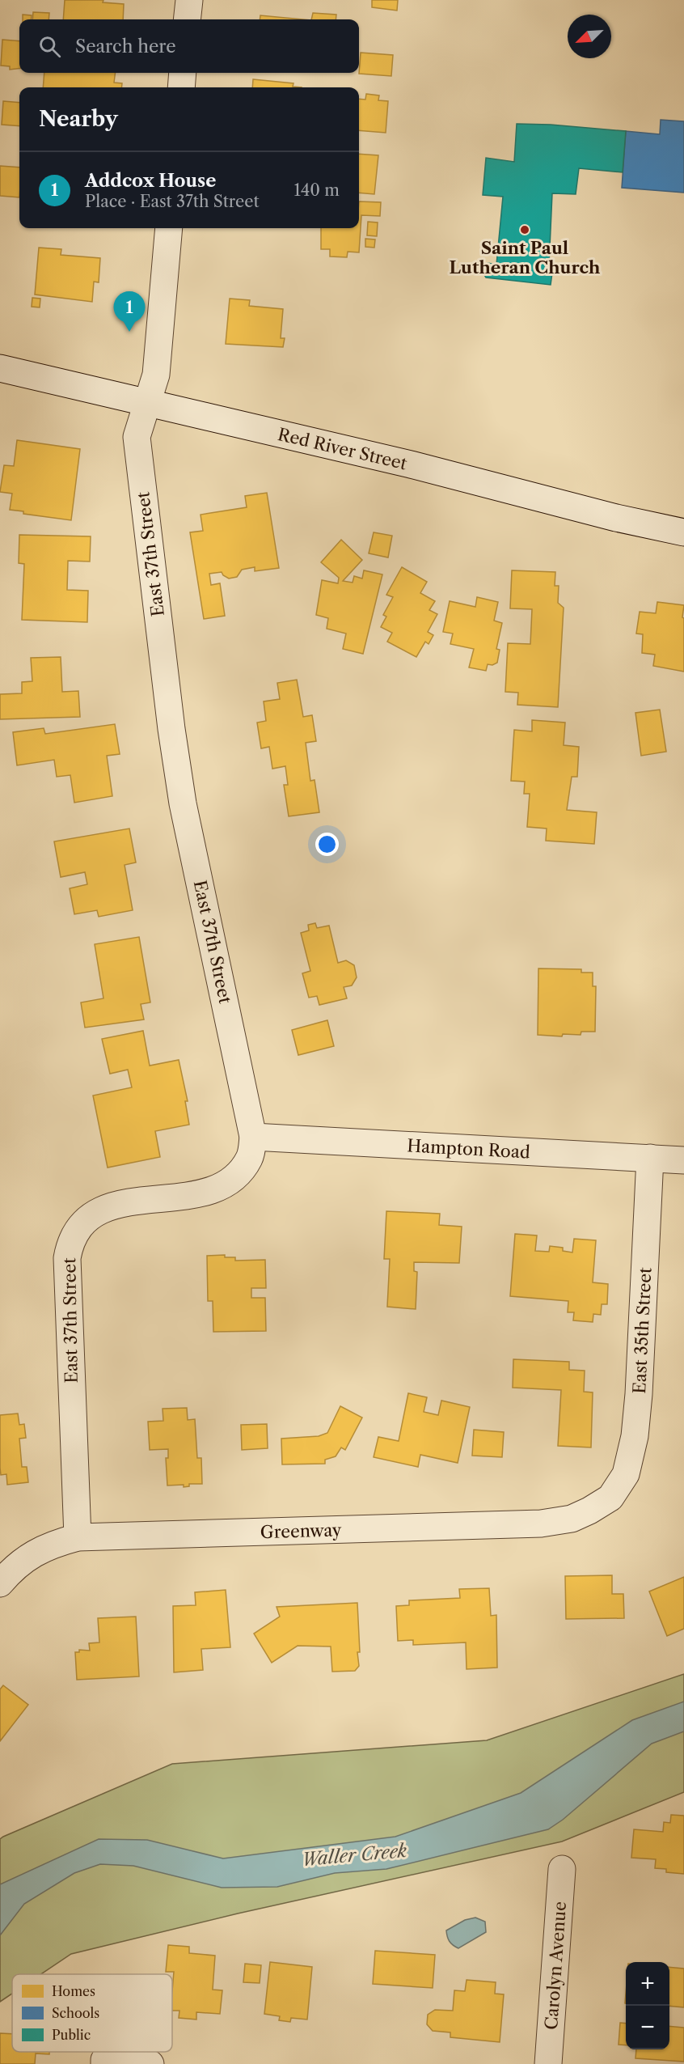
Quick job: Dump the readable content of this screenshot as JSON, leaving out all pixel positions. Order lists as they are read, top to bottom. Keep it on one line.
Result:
{"streets":{"street":["Red River Street","East 37th Street","Hampton Road","East 35th Street","Greenway","Carolyn Avenue"]},"crossings":[["Red River Street","East 37th Street"],["East 37th Street","Hampton Road"],["East 37th Street","Greenway"],["Hampton Road","East 35th Street"],["East 35th Street","Greenway"]],"water":["Waller Creek"],"places":["Saint Paul Lutheran Church"],"legend":["Homes","Schools","Public"],"north":"bottom left","page":{"search":"Search here","heading":"Nearby","list":[{"mark":"1","name":"Addcox House","note":"Place · East 37th Street","value":"140 m"}],"pins":"1","map_buttons":["+","−"]}}
